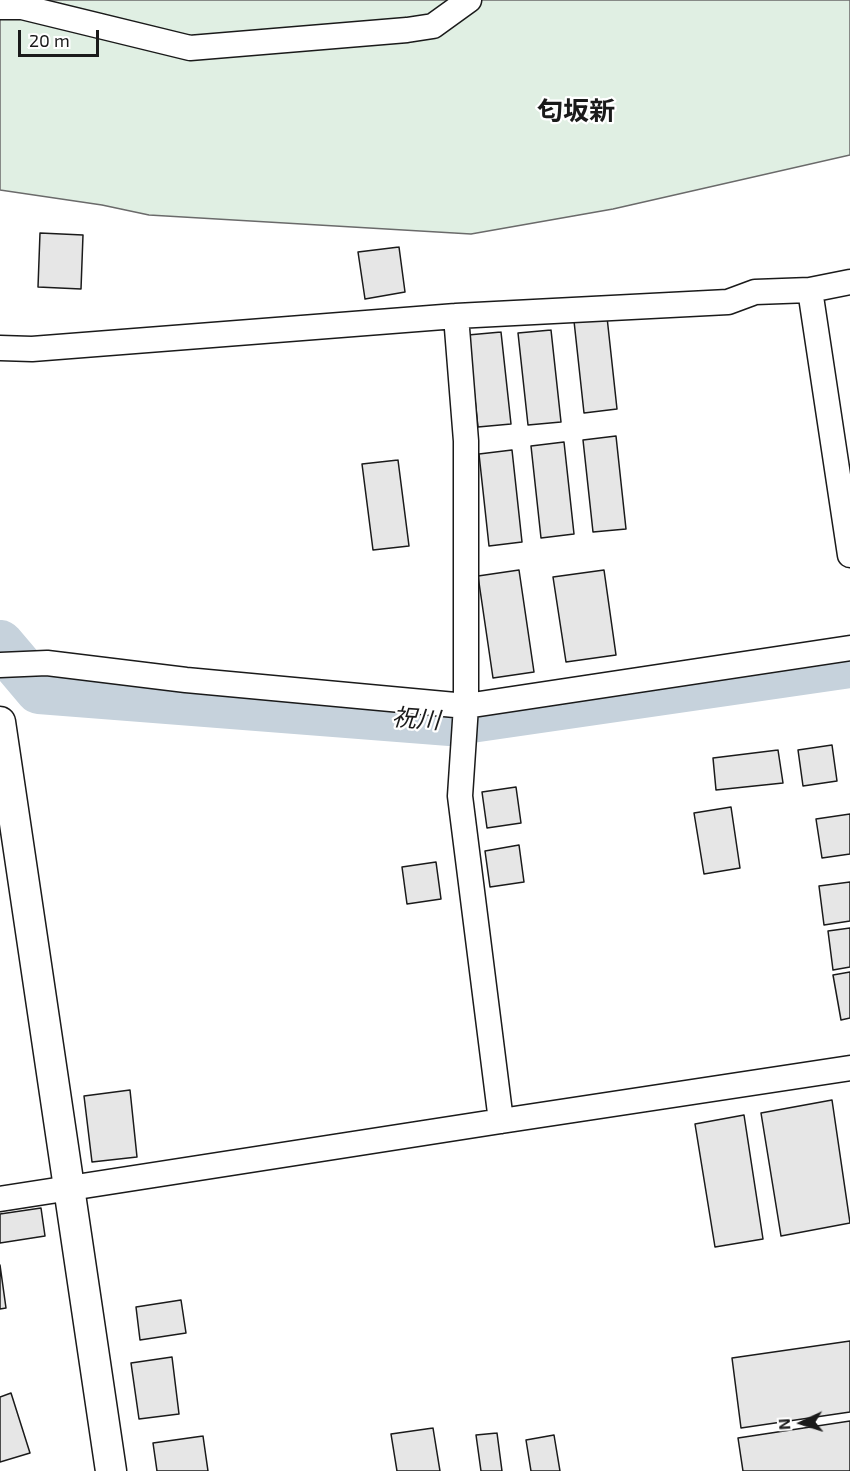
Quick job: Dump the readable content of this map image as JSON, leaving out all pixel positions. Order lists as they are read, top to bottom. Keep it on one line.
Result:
{"districts":["匂坂新"],"water":["祝川"],"scale_bar":"20 m","north":"left"}
